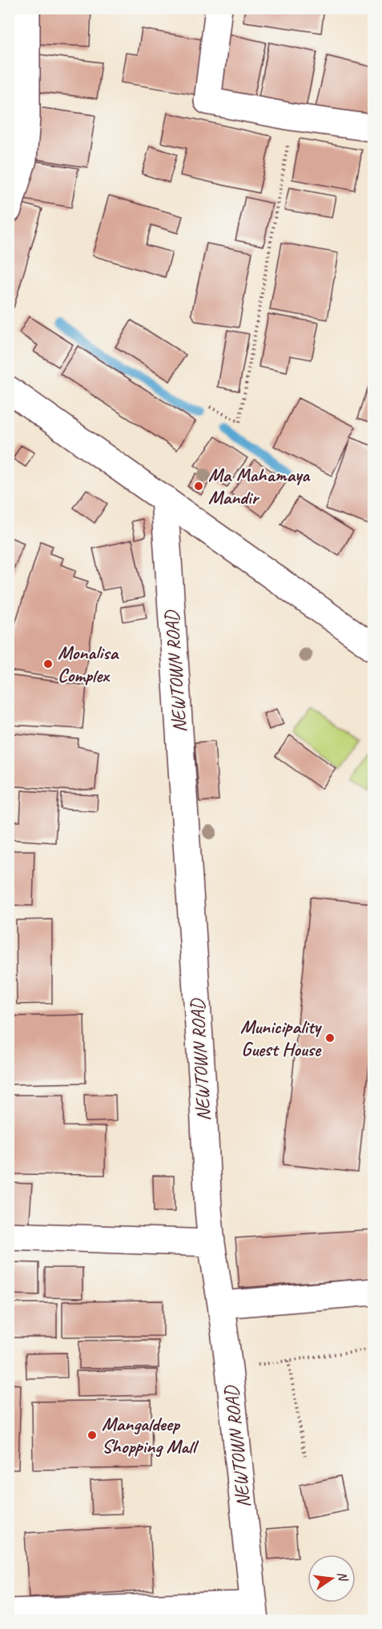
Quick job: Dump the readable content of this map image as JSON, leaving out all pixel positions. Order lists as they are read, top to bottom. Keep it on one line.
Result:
{"streets":{"street":["NEWTOWN ROAD"]},"places":["Ma Mahamaya Mandir","Monalisa Complex","Municipality Guest House","Mangaldeep Shopping Mall"],"north":"right"}
